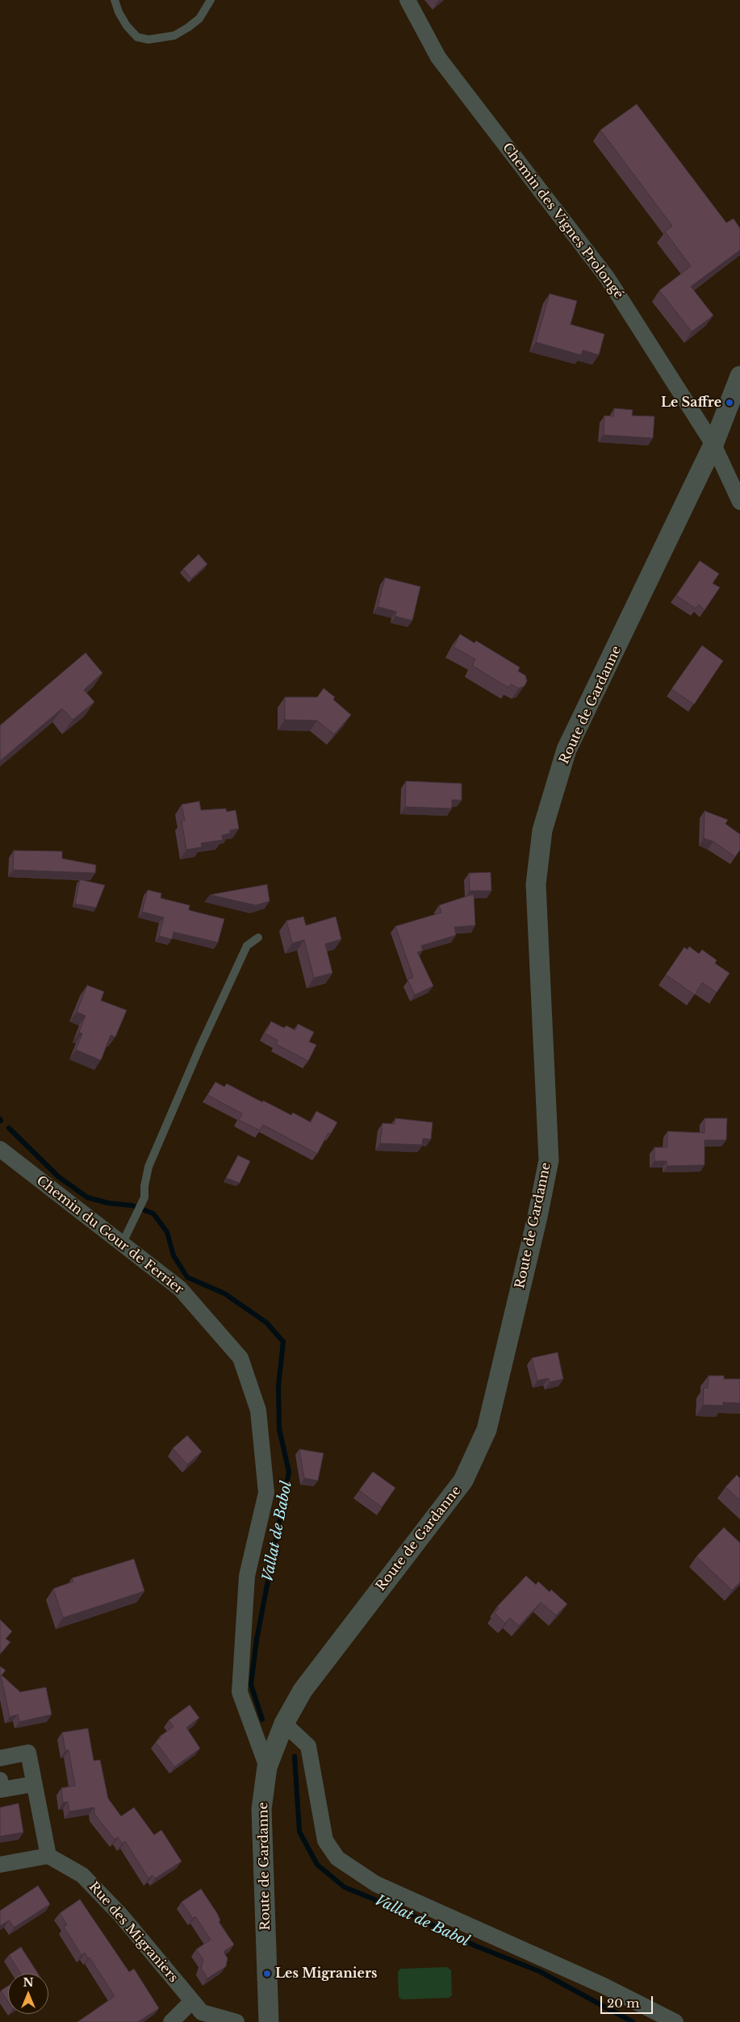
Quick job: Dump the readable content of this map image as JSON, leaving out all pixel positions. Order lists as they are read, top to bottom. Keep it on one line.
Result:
{"streets":{"street":["Chemin des Vignes Prolongé","Route de Gardanne","Chemin du Gour de Ferrier","Rue des Migraniers"]},"crossings":[["Chemin des Vignes Prolongé","Route de Gardanne"],["Route de Gardanne","Chemin du Gour de Ferrier"]],"water":["Vallat de Babol"],"places":["Le Saffre","Les Migraniers"],"scale_bar":"20 m","north":"top"}
